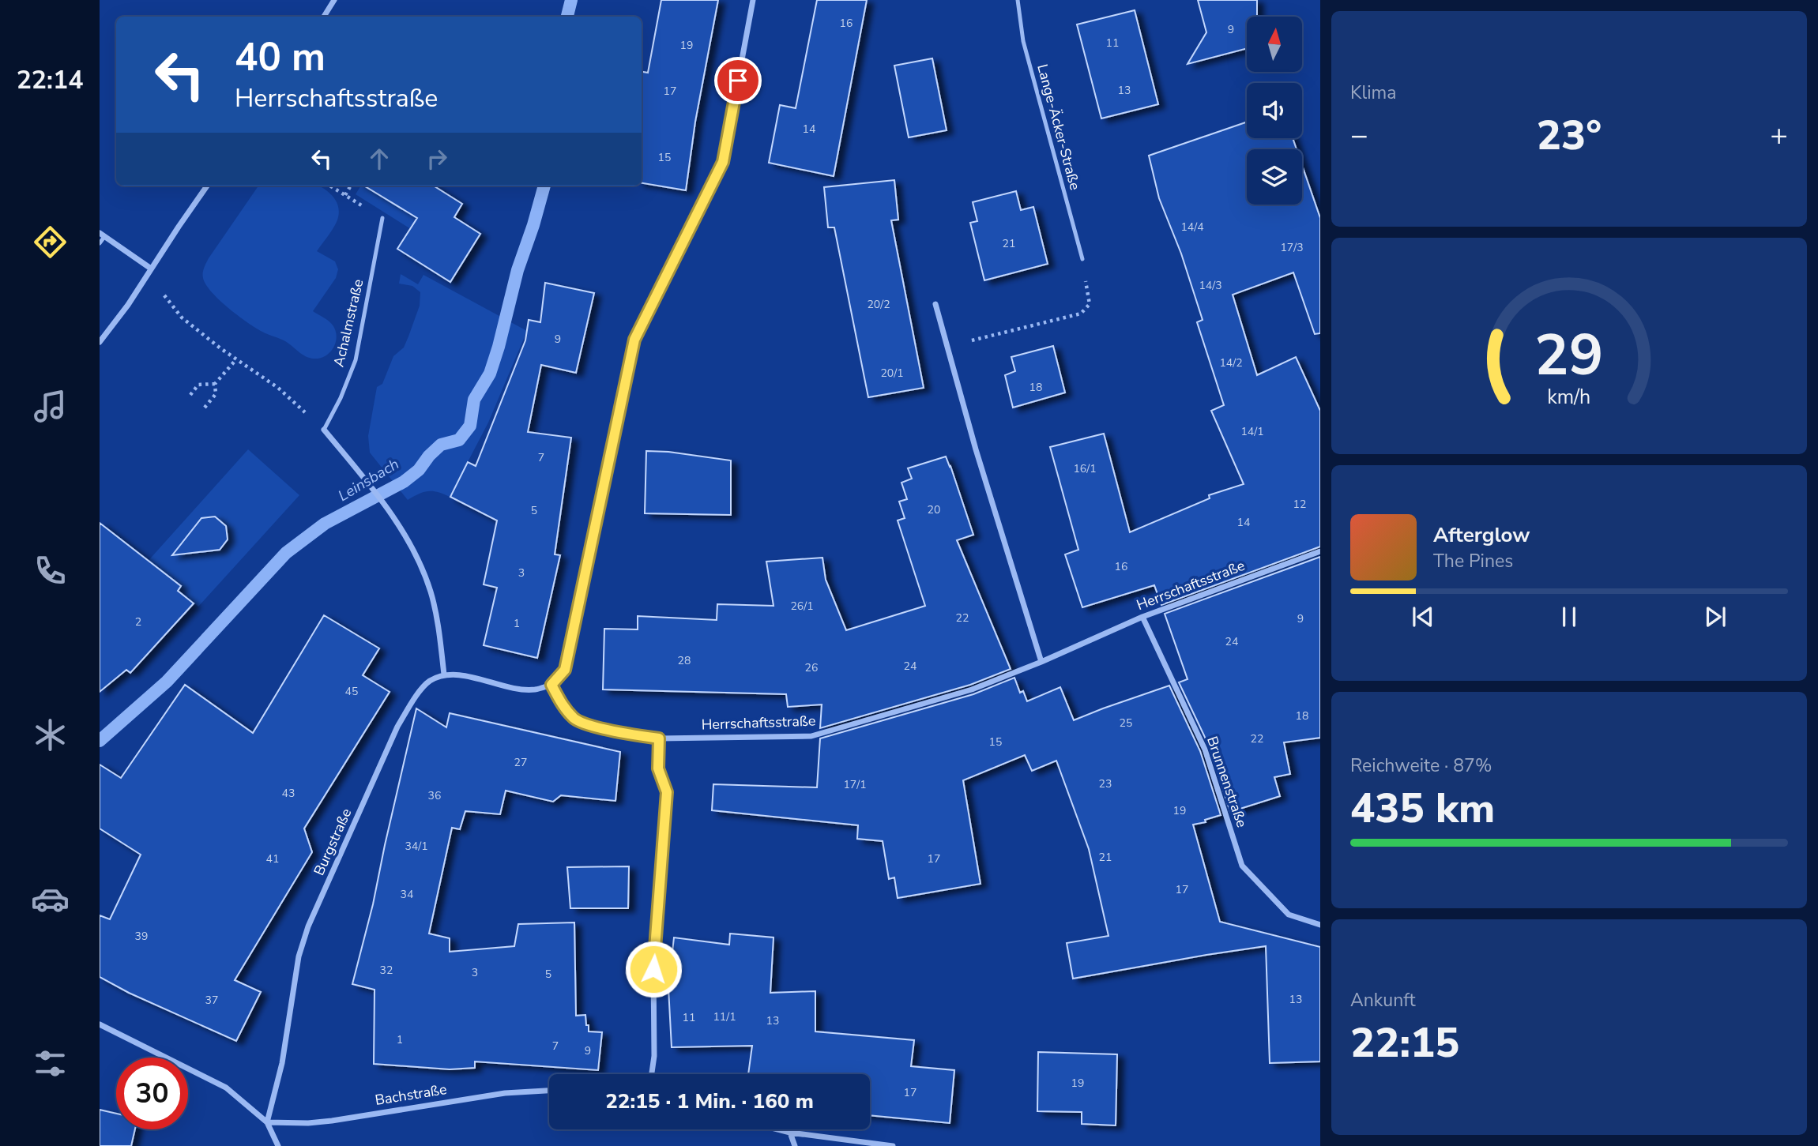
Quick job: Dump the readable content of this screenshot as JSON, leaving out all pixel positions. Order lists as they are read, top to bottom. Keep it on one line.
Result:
{"streets":{"street":["Herrschaftsstraße","Brunnenstraße","Burgstraße","Bachstraße"],"lane":["Lange-Äcker-Straße","Achalmstraße"]},"crossings":[["Herrschaftsstraße","Brunnenstraße"],["Burgstraße","Bachstraße"]],"water":["Leinsbach"],"house_numbers":["16","9","11","19","13","17","14","15","14/4","21","17/3","14/3","20/2","9","14/2","20/1","18","14/1","7","16/1","12","20","5","14","16","3","26/1","22","9","2","1","24","28","24","26","45","18","25","22","15","27","23","17/1","43","36","19","34/1","21","41","17","17","34","39","32","3","5","13","37","11/1","11","13","1","7","9","19","17"],"north":"top","page":{"tabs":"22:14","tile":["Klima",["Reichweite · 87%","435 km"],["Ankunft","22:15"]],"turn":["40 m","Herrschaftsstraße"],"heat":["−","23°","+"],"song":["Afterglow","The Pines"],"limit":"30","trip":"22:15 · 1 Min. · 160 m","gauge":["29","km/h"]}}
